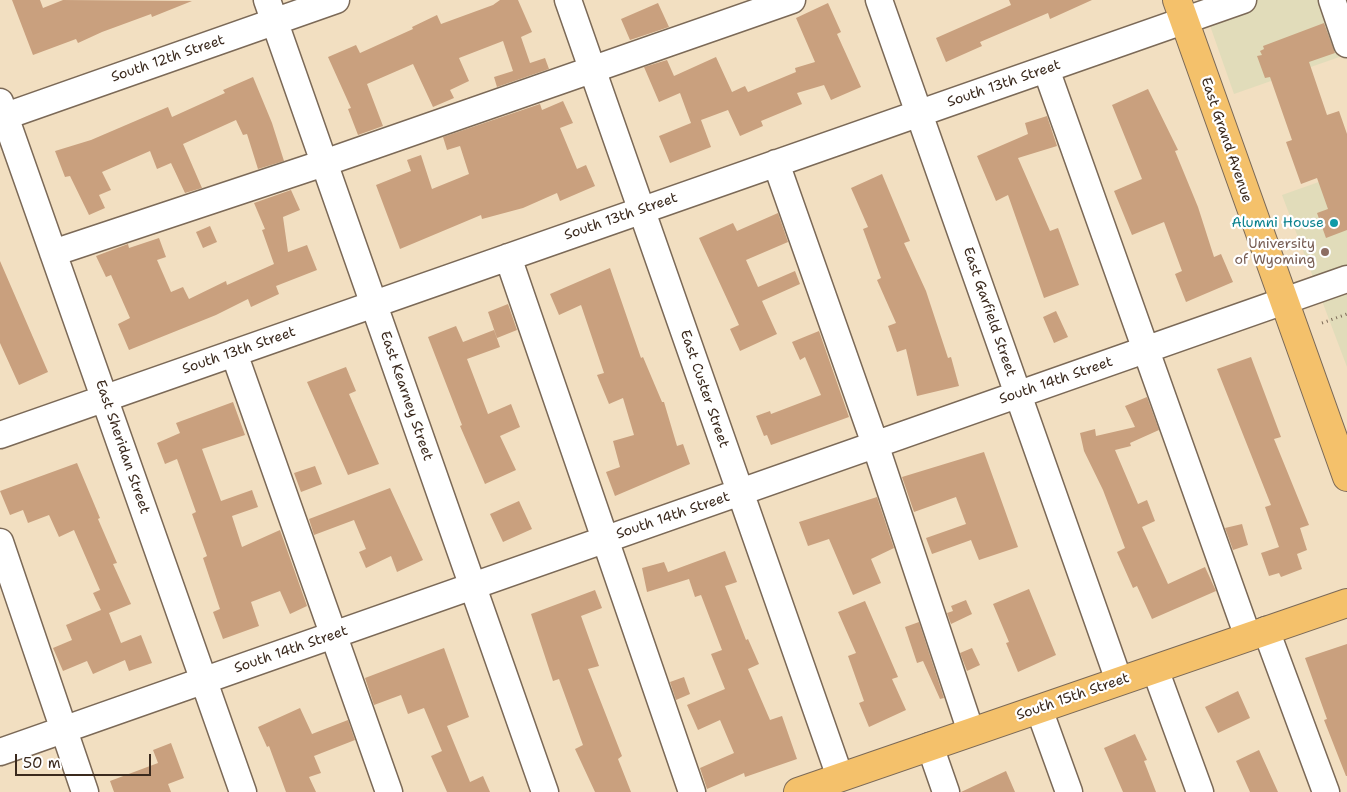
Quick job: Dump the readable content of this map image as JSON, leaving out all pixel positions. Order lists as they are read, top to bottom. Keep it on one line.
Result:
{"streets":{"main road":["East Grand Avenue","South 15th Street"],"street":["South 12th Street","South 13th Street","East Garfield Street","South 14th Street","East Custer Street","East Kearney Street","East Sheridan Street"]},"crossings":[["South 12th Street","East Kearney Street"],["South 12th Street","East Sheridan Street"],["South 13th Street","East Grand Avenue"],["South 13th Street","East Garfield Street"],["South 13th Street","East Custer Street"],["South 13th Street","East Kearney Street"],["South 13th Street","East Sheridan Street"],["East Grand Avenue","South 14th Street"],["East Garfield Street","South 14th Street"],["East Garfield Street","South 15th Street"],["South 14th Street","East Custer Street"],["South 14th Street","East Kearney Street"],["South 14th Street","East Sheridan Street"],["East Custer Street","South 15th Street"]],"places":["Alumni House","University of Wyoming"],"scale_bar":"50 m"}
